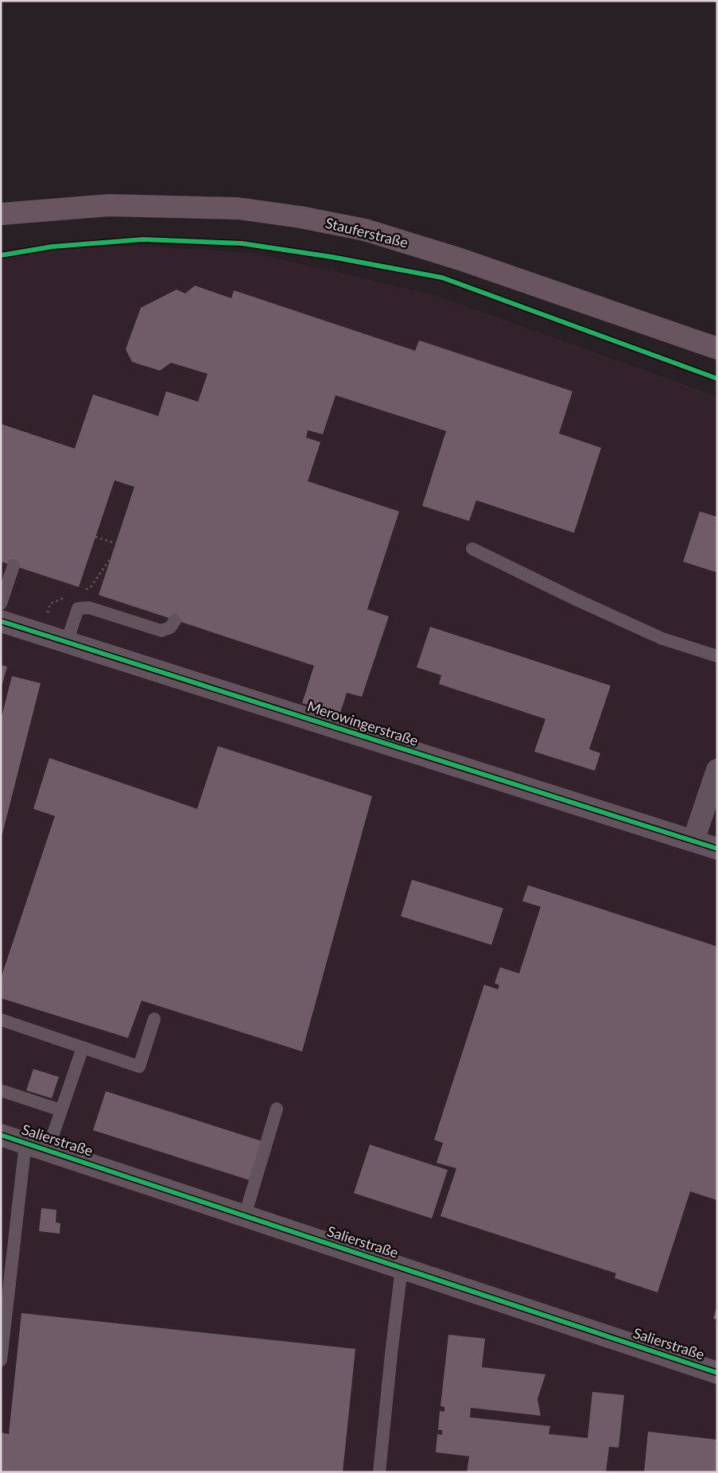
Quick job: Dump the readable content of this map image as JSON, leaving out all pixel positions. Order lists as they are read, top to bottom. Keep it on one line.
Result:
{"streets":{"main road":["Stauferstraße"],"street":["Merowingerstraße","Salierstraße"]}}
